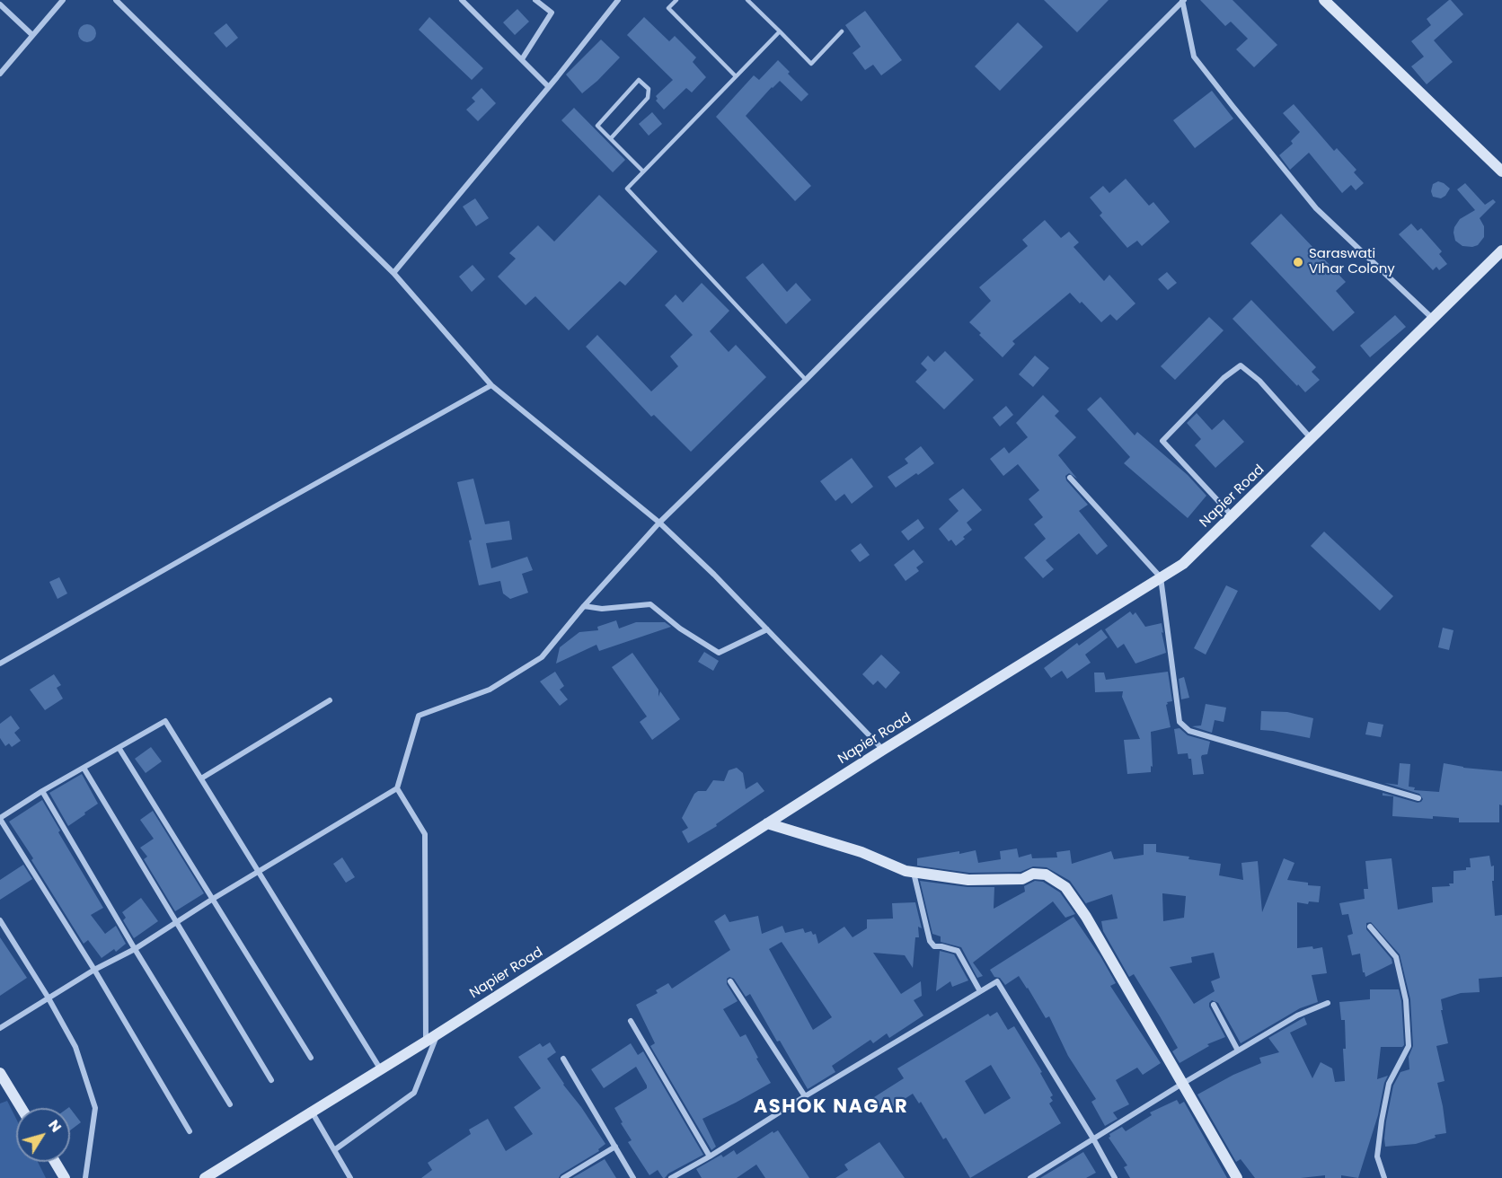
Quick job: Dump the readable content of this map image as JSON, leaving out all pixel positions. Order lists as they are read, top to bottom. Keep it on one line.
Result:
{"streets":{"street":["Napier Road"]},"districts":["ASHOK NAGAR"],"places":["Saraswati VIhar Colony"],"north":"top right"}
